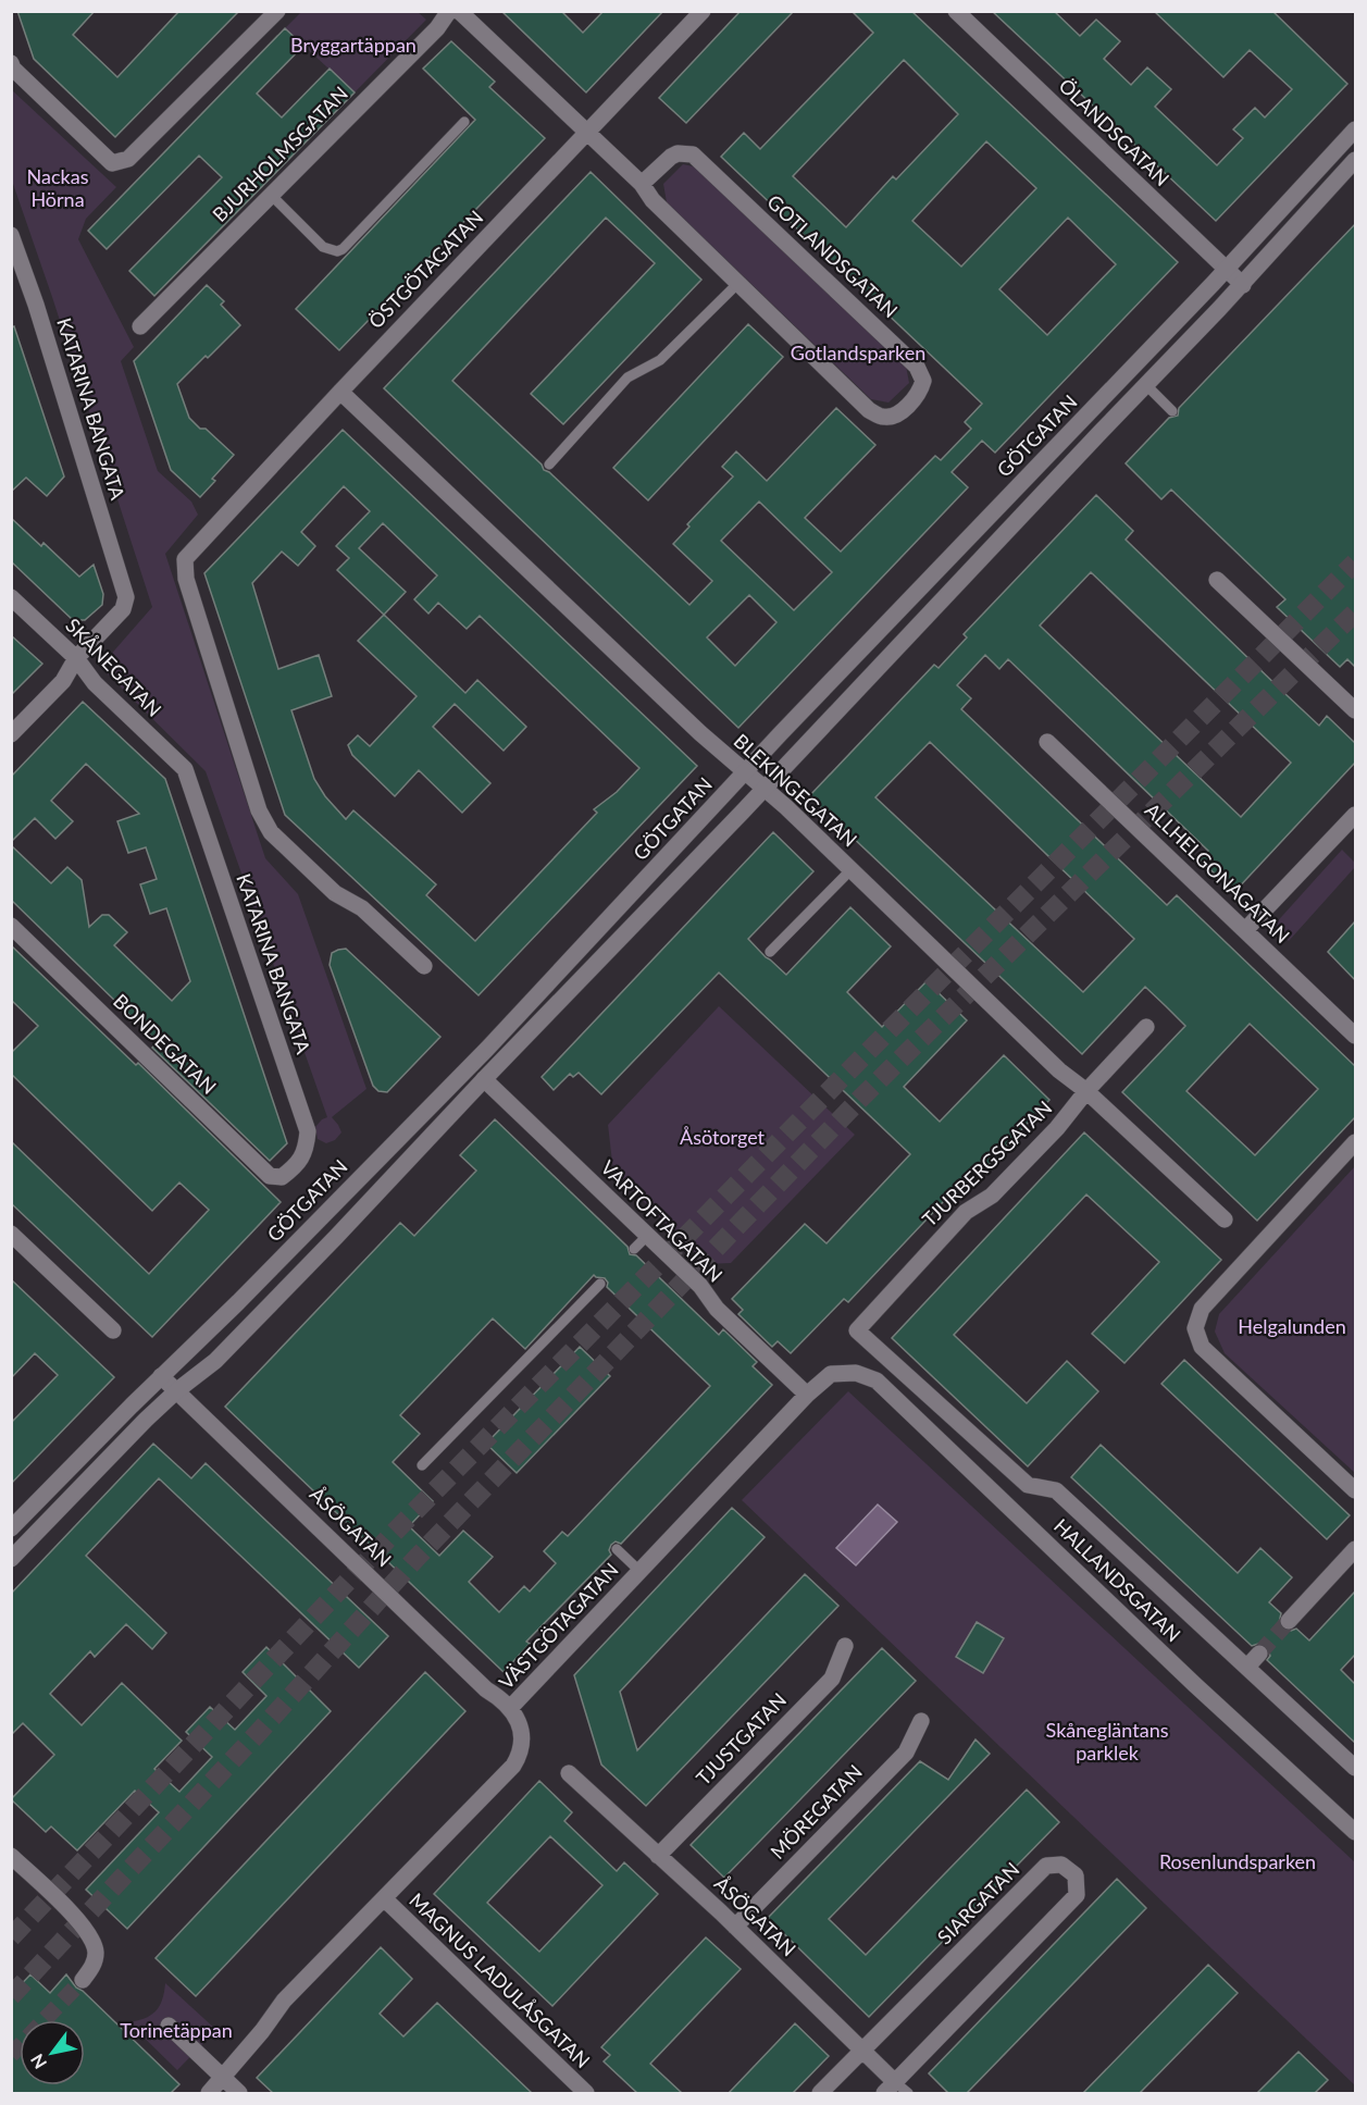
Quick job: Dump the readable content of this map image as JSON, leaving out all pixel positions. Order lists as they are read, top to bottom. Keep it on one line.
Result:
{"streets":{"street":["ÖLANDSGATAN","BJURHOLMSGATAN","GOTLANDSGATAN","ÖSTGÖTAGATAN","KATARINA BANGATA","GÖTGATAN","SKÅNEGATAN","BLEKINGEGATAN","ALLHELGONAGATAN","BONDEGATAN","TJURBERGSGATAN","VARTOFTAGATAN","ÅSÖGATAN","HALLANDSGATAN","VÄSTGÖTAGATAN","TJUSTGATAN","MÖREGATAN","SIARGATAN","MAGNUS LADULÅSGATAN"]},"crossings":[["ÖLANDSGATAN","GÖTGATAN"],["GOTLANDSGATAN","ÖSTGÖTAGATAN"],["ÖSTGÖTAGATAN","BLEKINGEGATAN"],["KATARINA BANGATA","SKÅNEGATAN"],["KATARINA BANGATA","BONDEGATAN"],["GÖTGATAN","BLEKINGEGATAN"],["GÖTGATAN","ÅSÖGATAN"],["BLEKINGEGATAN","TJURBERGSGATAN"],["TJURBERGSGATAN","HALLANDSGATAN"],["VARTOFTAGATAN","VÄSTGÖTAGATAN"],["ÅSÖGATAN","VÄSTGÖTAGATAN"],["ÅSÖGATAN","TJUSTGATAN"],["ÅSÖGATAN","MÖREGATAN"],["ÅSÖGATAN","SIARGATAN"],["HALLANDSGATAN","VÄSTGÖTAGATAN"],["VÄSTGÖTAGATAN","MAGNUS LADULÅSGATAN"]],"parks":["Bryggartäppan","Nackas Hörna","Gotlandsparken","Åsötorget","Helgalunden","Skånegläntans parklek","Rosenlundsparken","Torinetäppan"],"north":"bottom left"}
